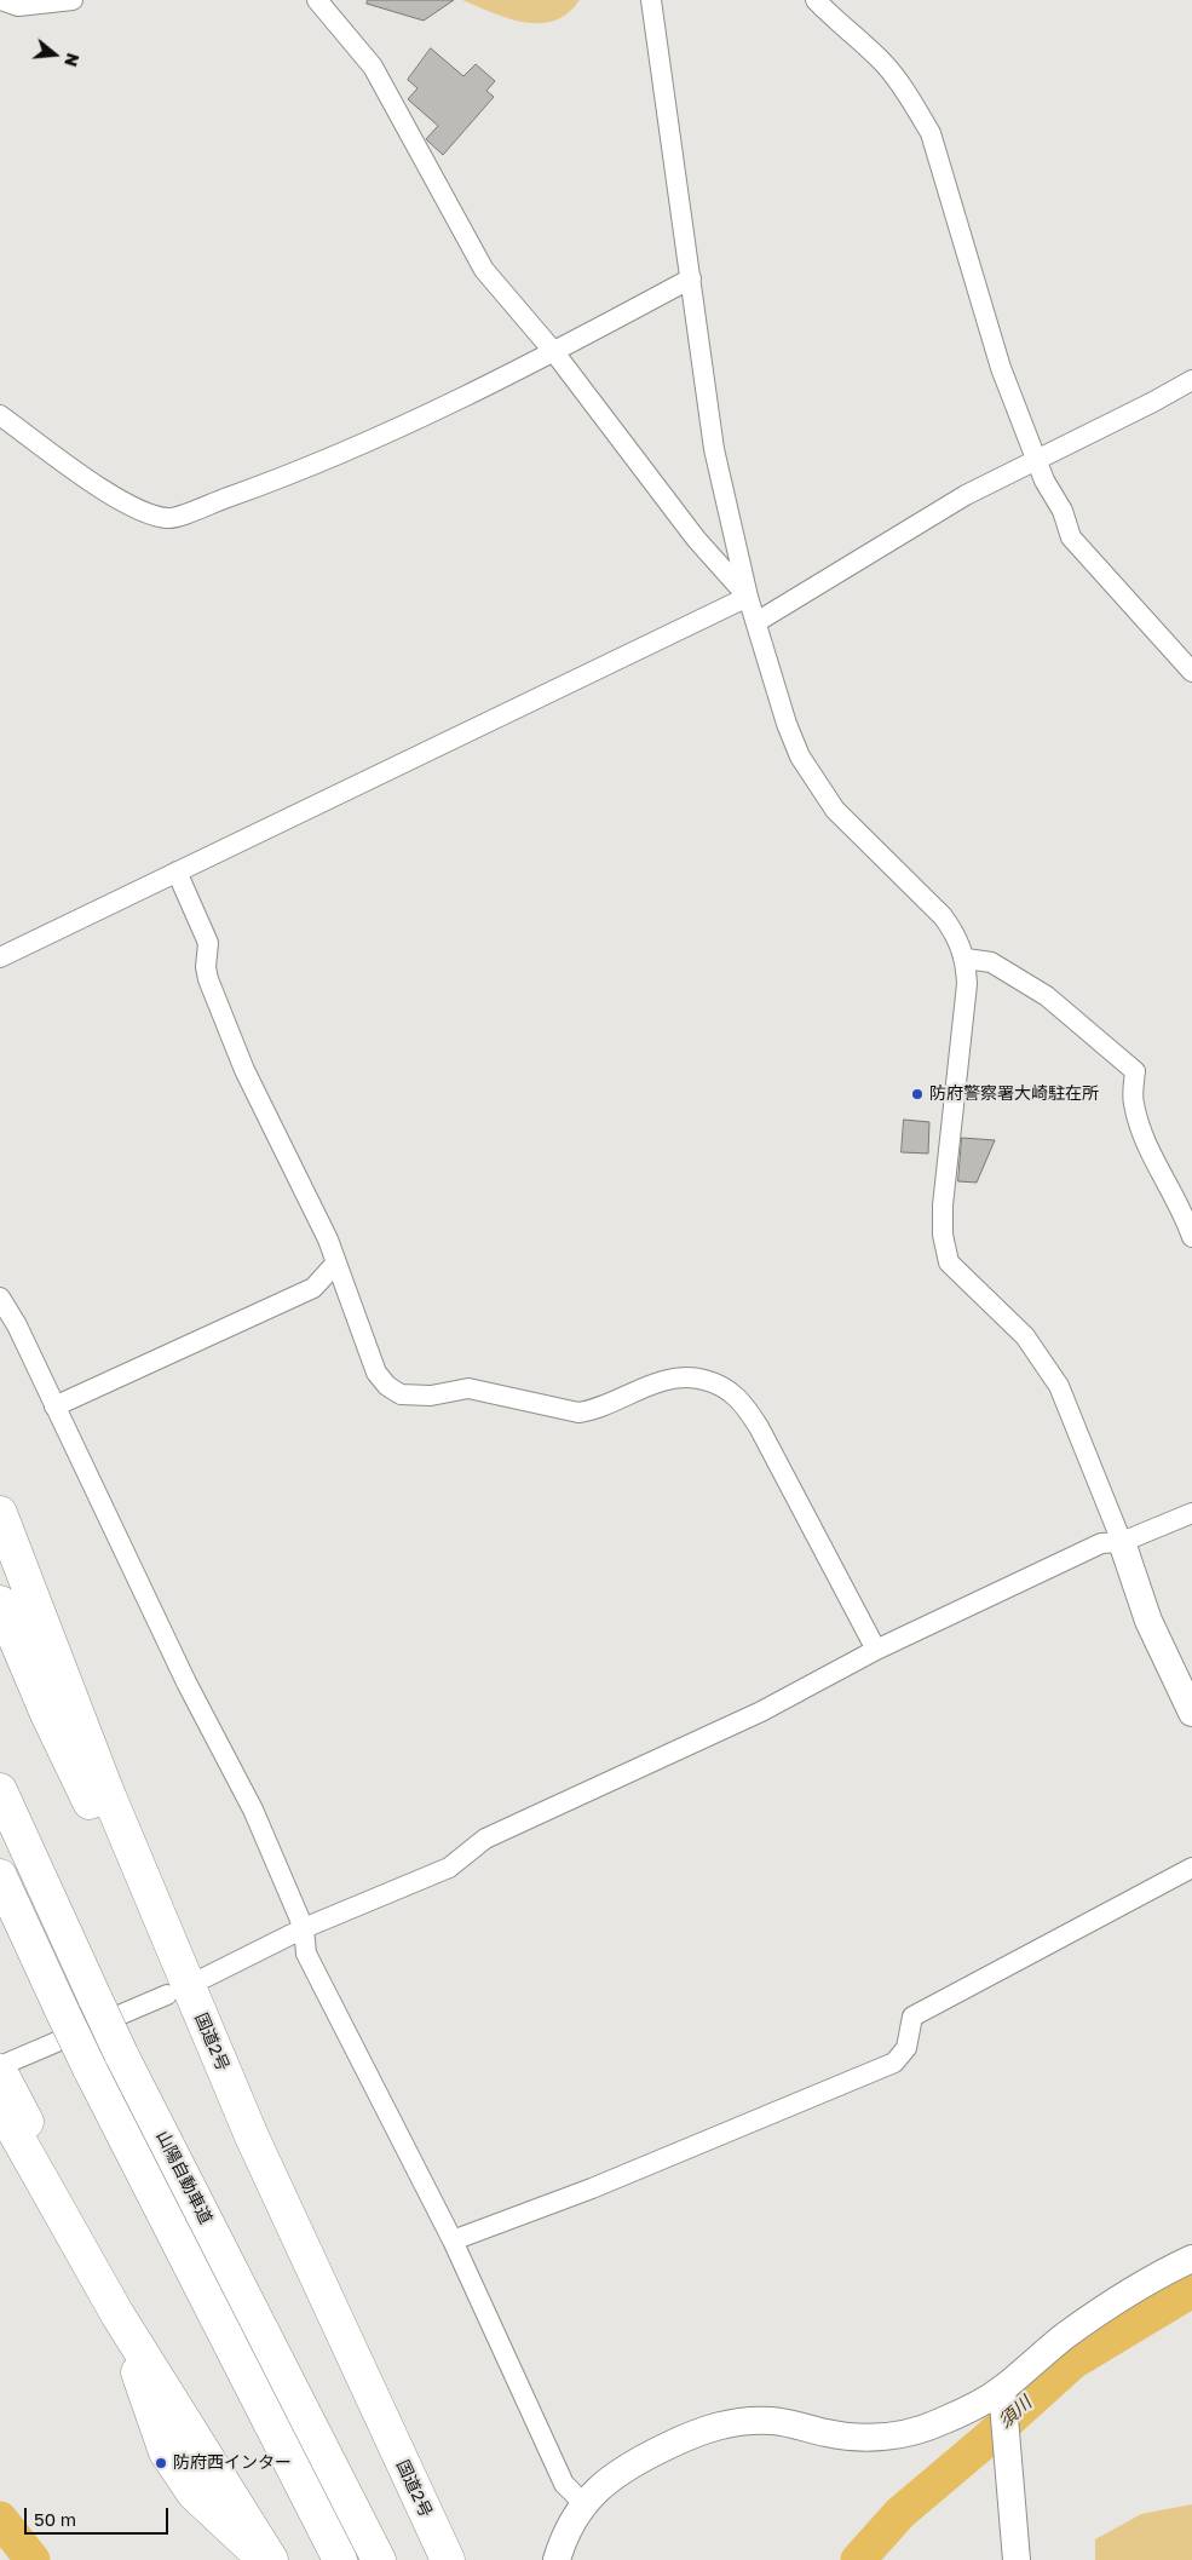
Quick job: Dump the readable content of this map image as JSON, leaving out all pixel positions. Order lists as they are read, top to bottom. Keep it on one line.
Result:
{"streets":{"highway":["国道2号","山陽自動車道"]},"water":["須川"],"places":["防府警察署大崎駐在所","防府西インター"],"scale_bar":"50 m","north":"right"}
